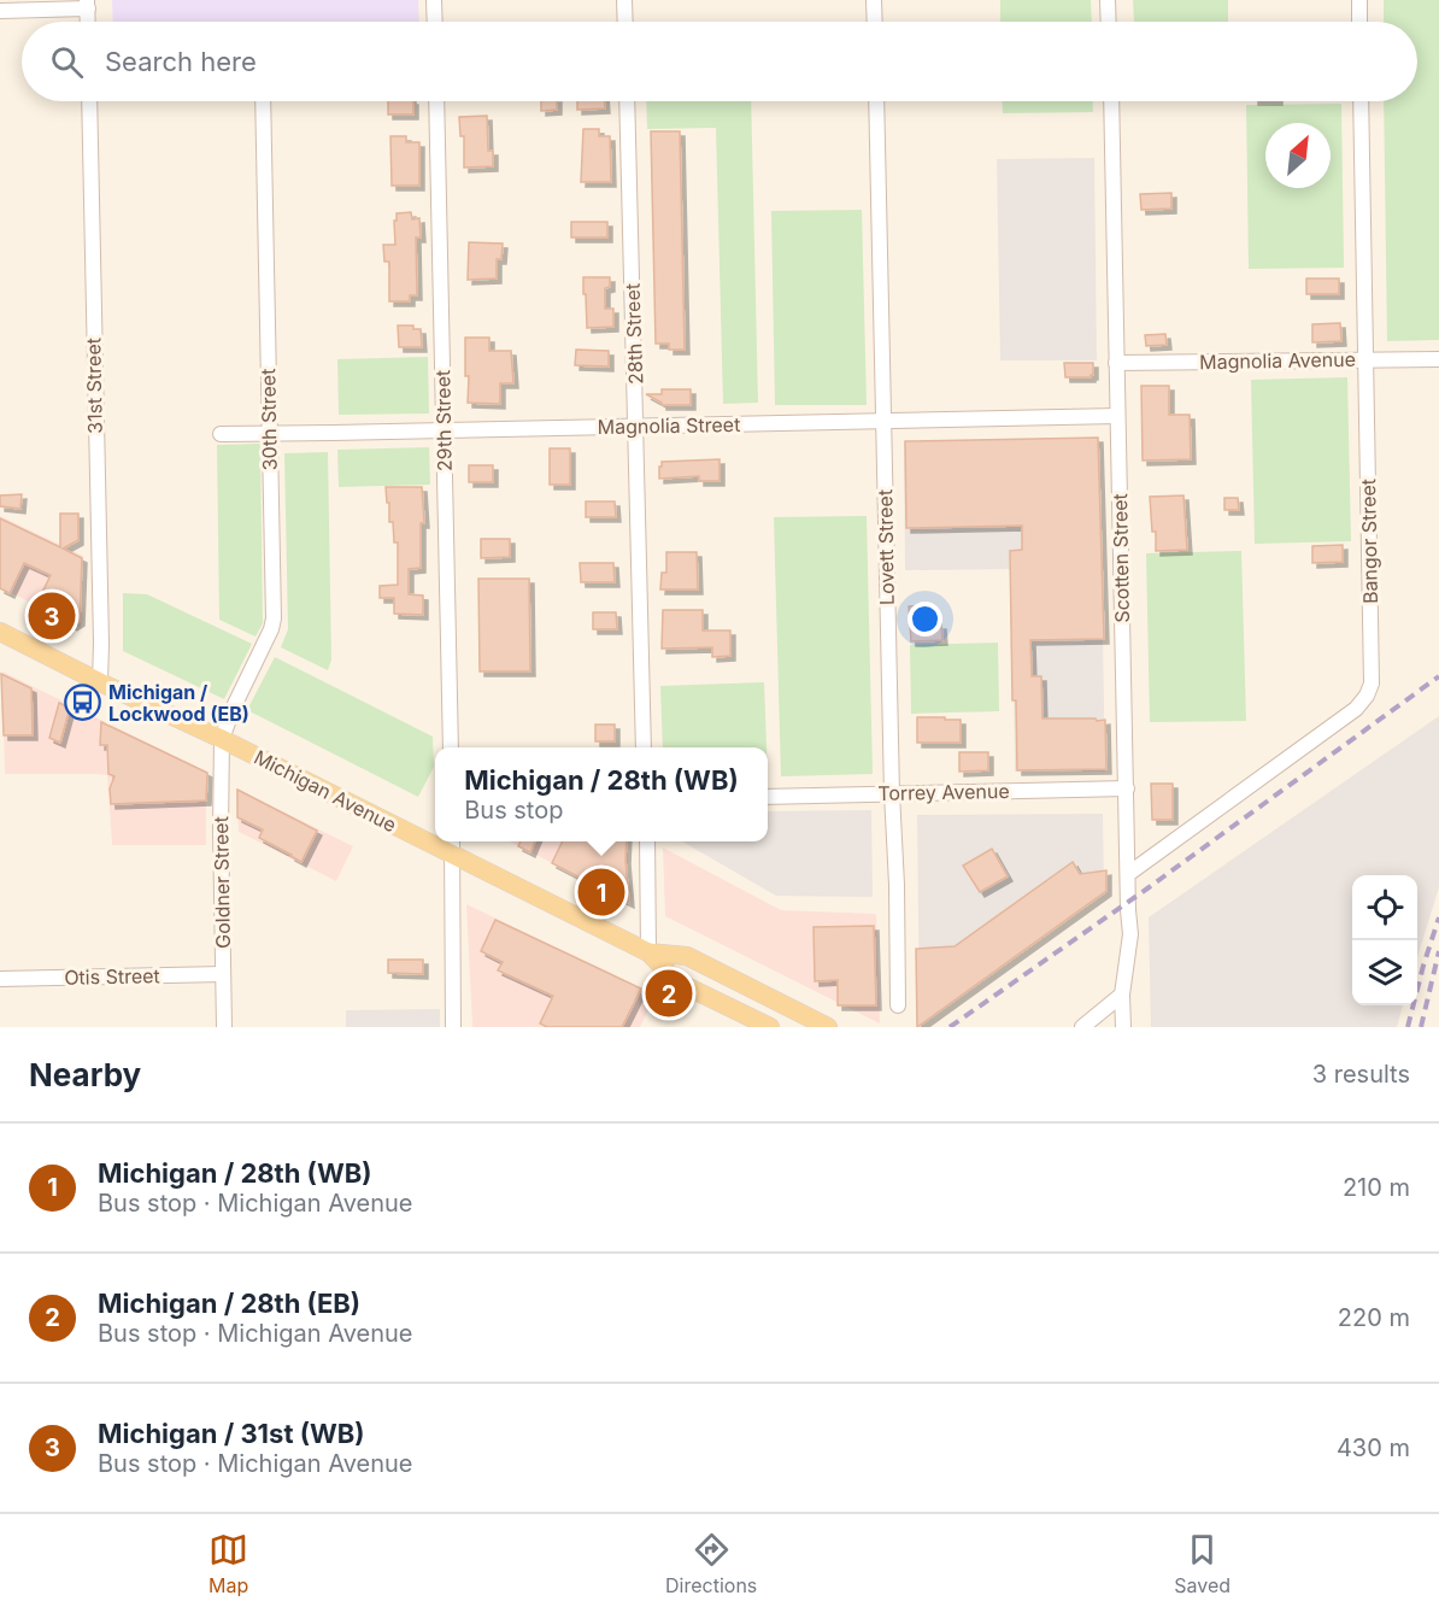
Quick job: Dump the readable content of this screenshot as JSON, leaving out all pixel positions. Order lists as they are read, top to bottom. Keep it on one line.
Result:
{"streets":{"main road":["Michigan Avenue"],"street":["28th Street","Magnolia Avenue","31st Street","30th Street","29th Street","Magnolia Street","Bangor Street","Lovett Street","Scotten Street","Torrey Avenue","Goldner Street","Otis Street"]},"crossings":[["28th Street","Magnolia Street"],["Magnolia Avenue","Bangor Street"],["Magnolia Avenue","Scotten Street"],["31st Street","Michigan Avenue"],["30th Street","Magnolia Street"],["30th Street","Michigan Avenue"],["30th Street","Goldner Street"],["29th Street","Magnolia Street"],["Magnolia Street","Lovett Street"],["Magnolia Street","Scotten Street"],["Bangor Street","Scotten Street"],["Lovett Street","Torrey Avenue"],["Scotten Street","Torrey Avenue"],["Michigan Avenue","Goldner Street"],["Goldner Street","Otis Street"]],"places":{"bus stop":["Michigan / Lockwood (EB)"]},"north":"top right","page":{"search":"Search here","pins":["3","1","2"],"popup":["Michigan / 28th (WB)","Bus stop"],"heading":["Nearby","3 results"],"list":[{"mark":"1","name":"Michigan / 28th (WB)","note":"Bus stop · Michigan Avenue","value":"210 m"},{"mark":"2","name":"Michigan / 28th (EB)","note":"Bus stop · Michigan Avenue","value":"220 m"},{"mark":"3","name":"Michigan / 31st (WB)","note":"Bus stop · Michigan Avenue","value":"430 m"}],"nav":["Map","Directions","Saved"]}}
